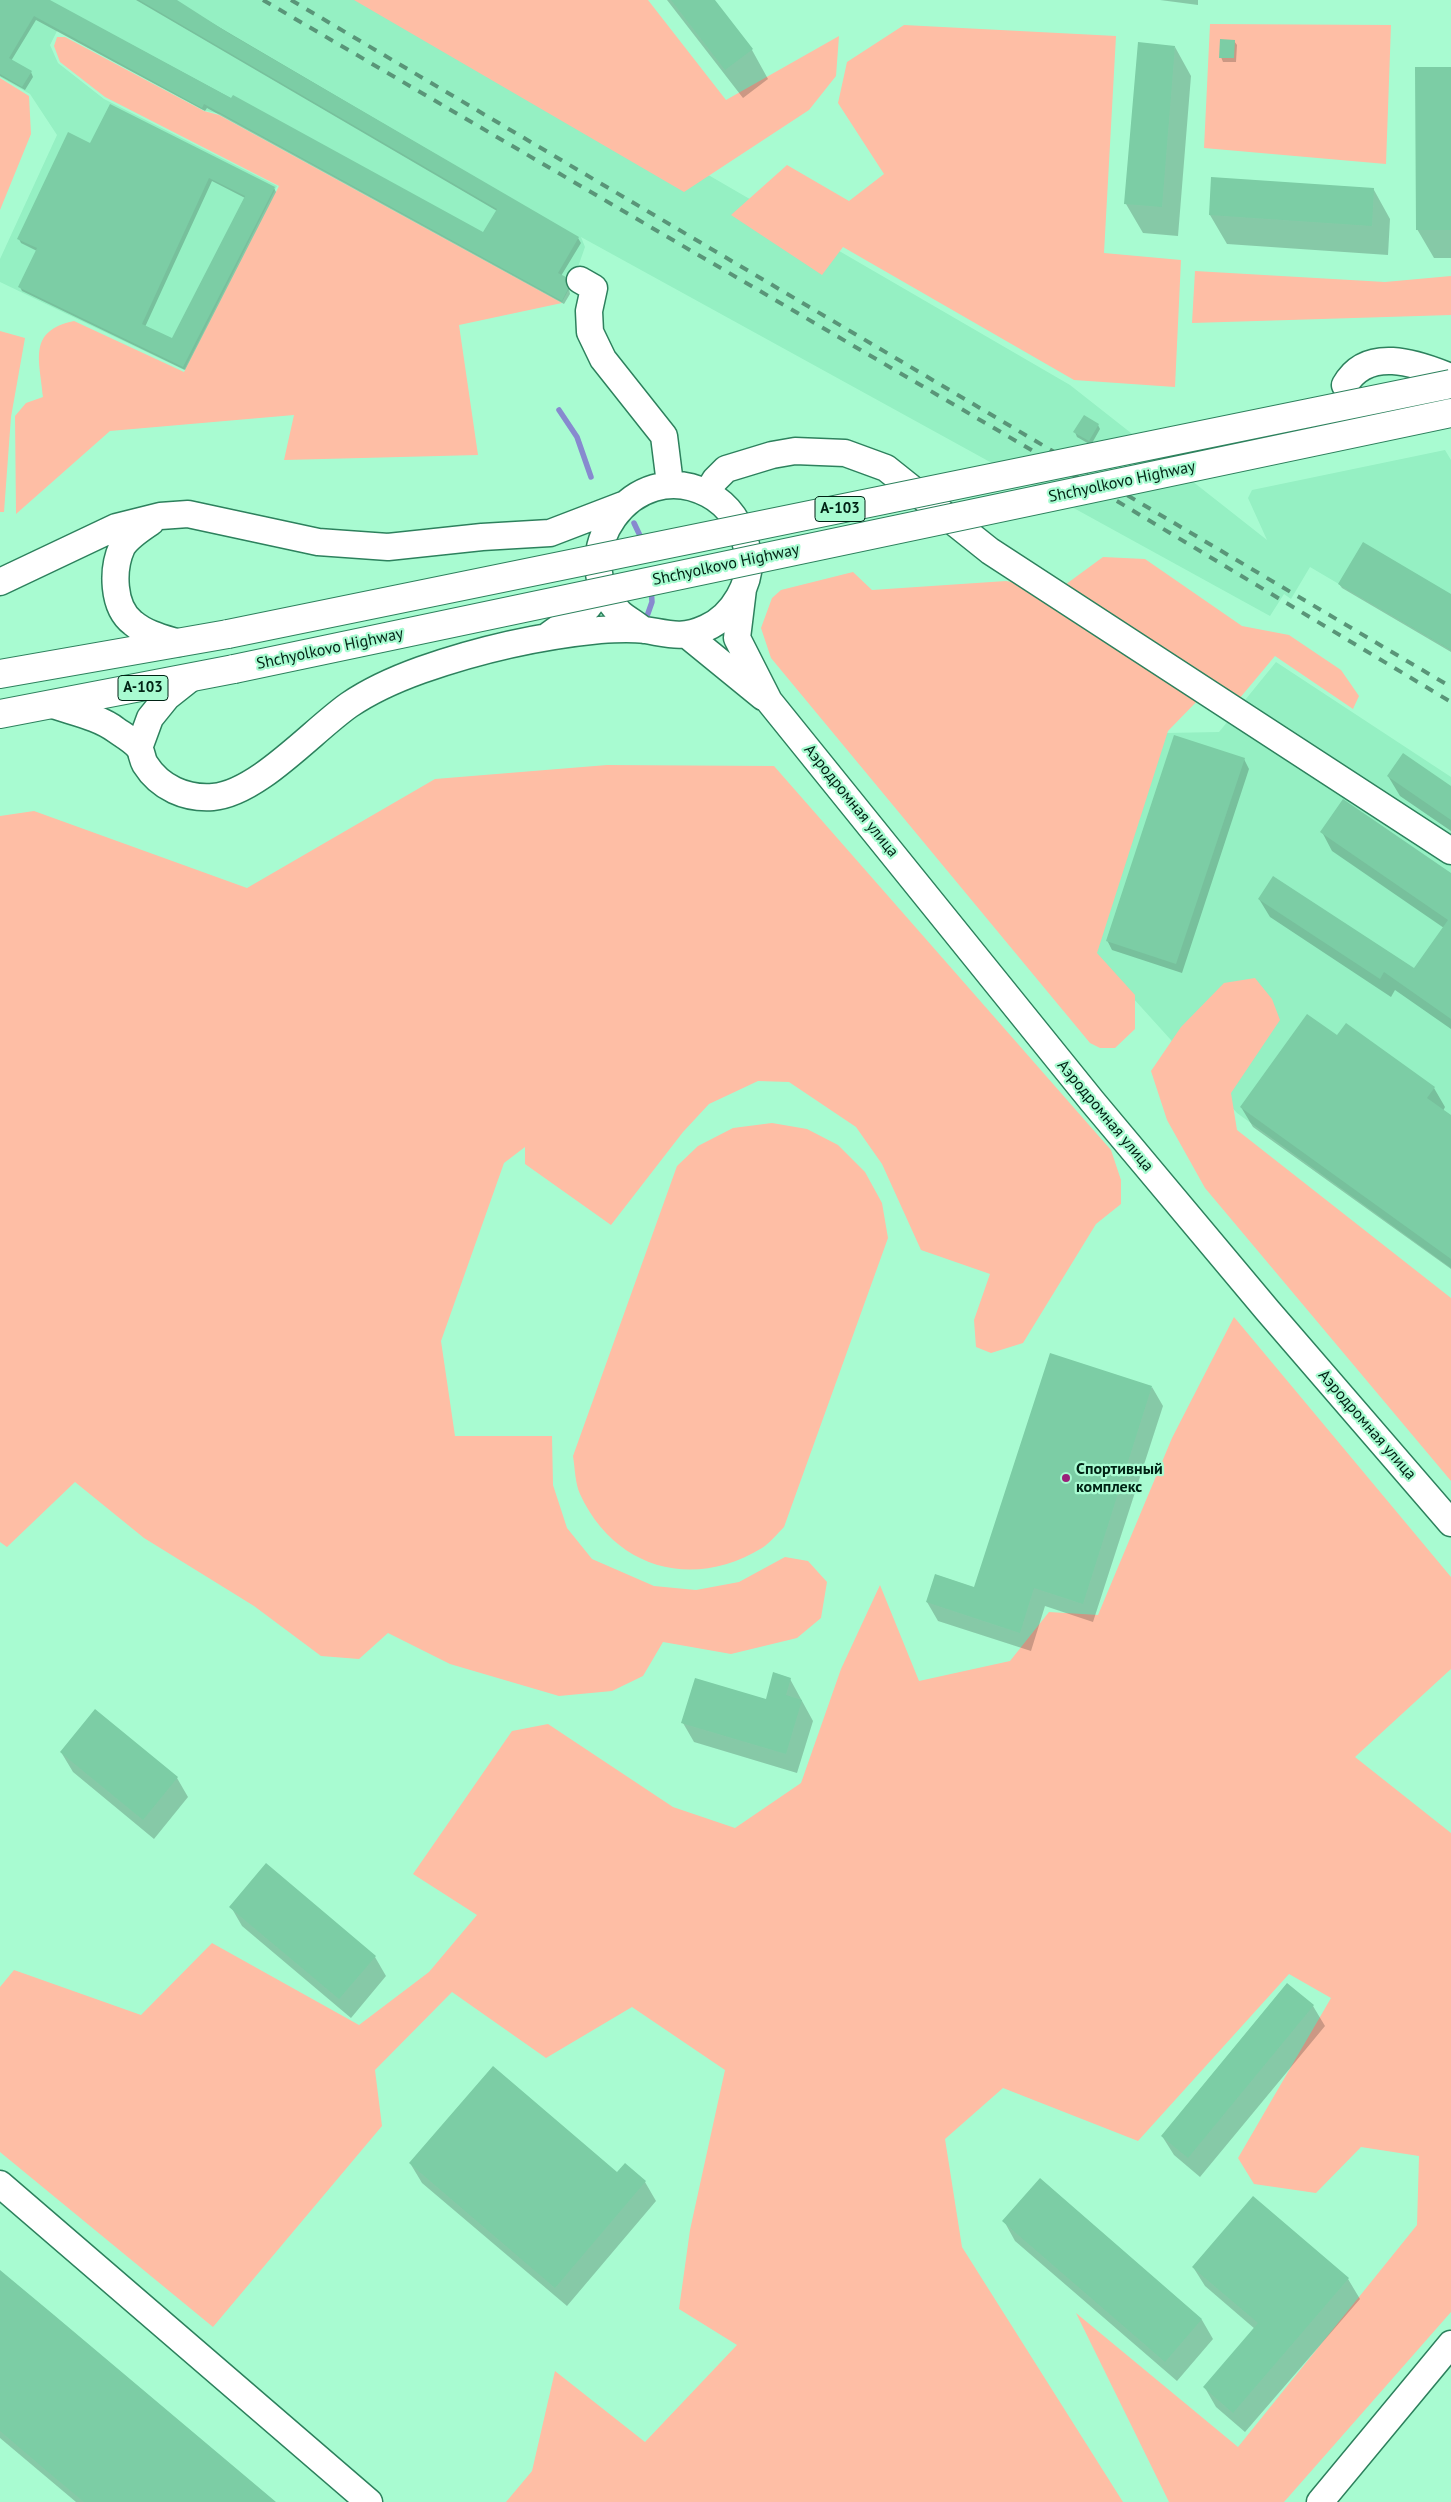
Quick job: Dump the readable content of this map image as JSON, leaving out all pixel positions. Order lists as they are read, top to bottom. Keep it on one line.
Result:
{"streets":{"main road":["Shchyolkovo Highway","А-103"],"street":["Аэродромная улица"]},"places":["Спортивный комплекс"]}
